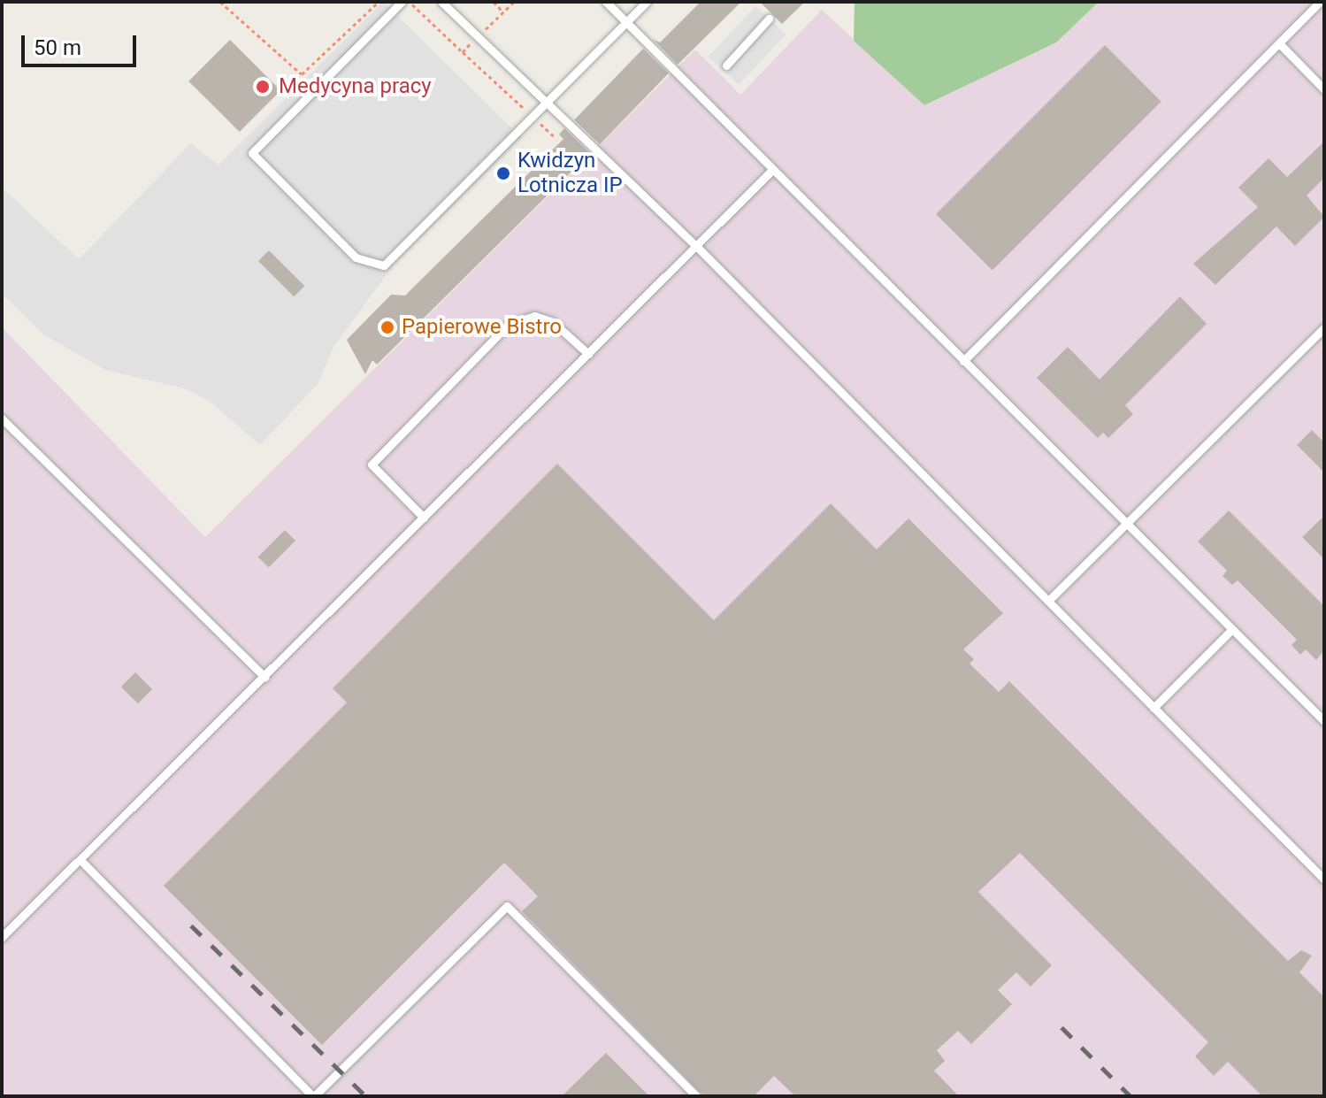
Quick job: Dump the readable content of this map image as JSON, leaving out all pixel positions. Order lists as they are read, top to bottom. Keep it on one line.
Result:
{"places":["Medycyna pracy","Kwidzyn Lotnicza IP","Papierowe Bistro"],"scale_bar":"50 m"}
